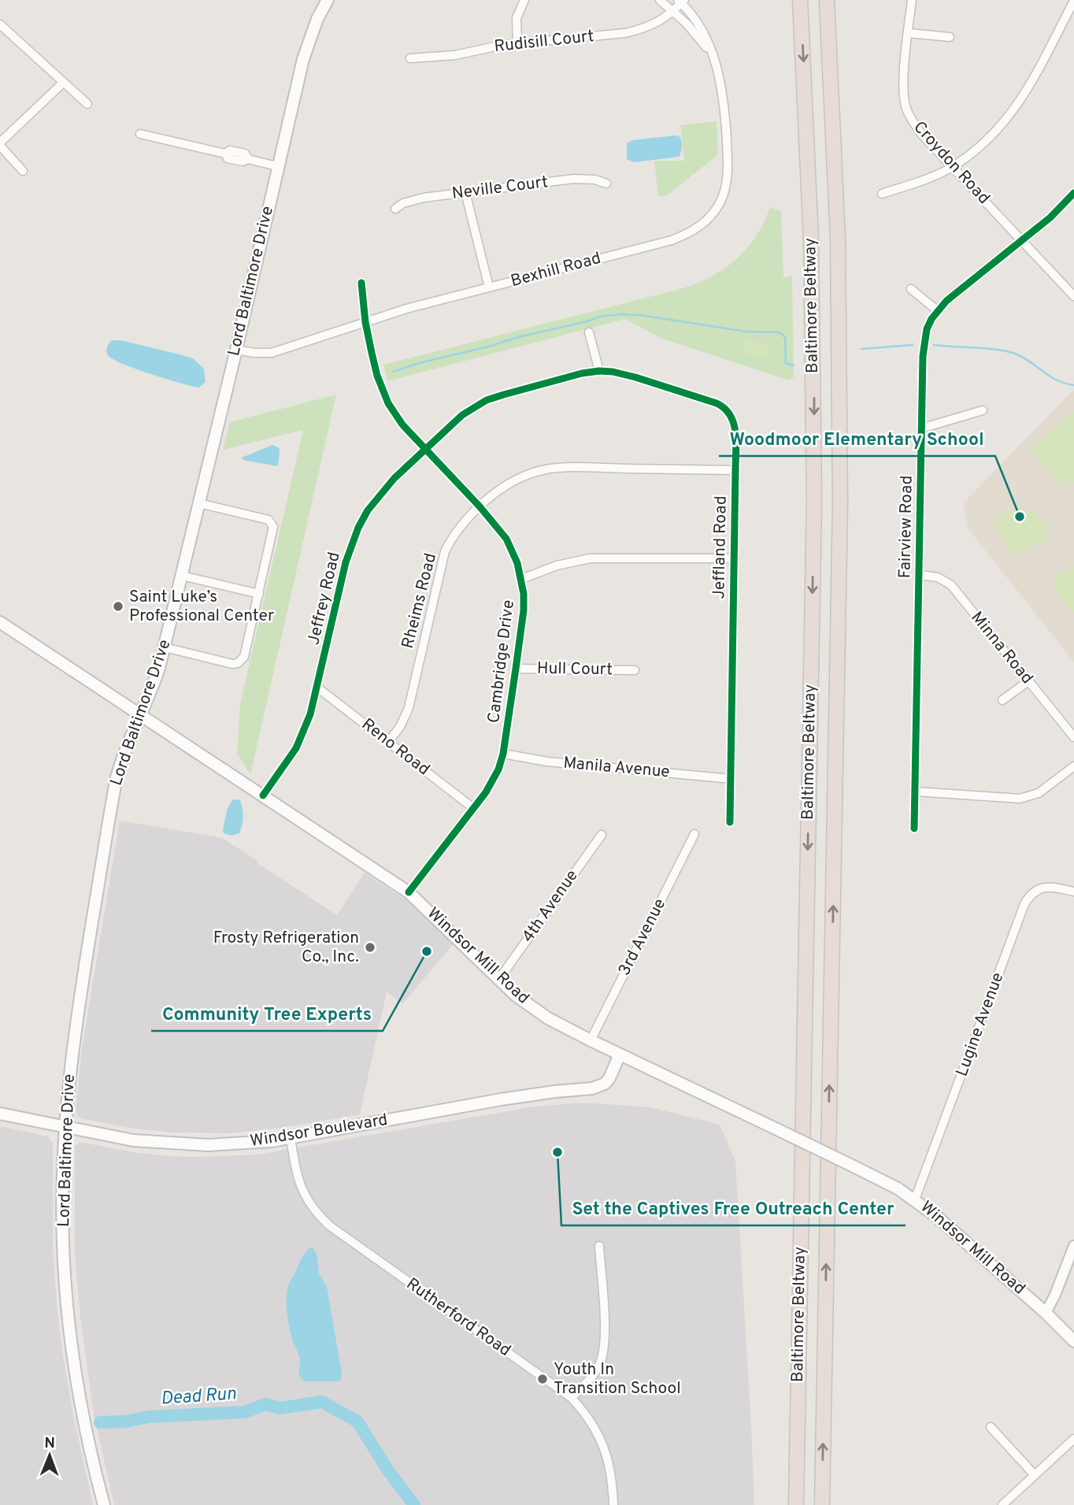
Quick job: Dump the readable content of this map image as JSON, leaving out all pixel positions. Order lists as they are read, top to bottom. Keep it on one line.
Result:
{"streets":{"highway":["Baltimore Beltway"],"main road":["Lord Baltimore Drive","Windsor Mill Road","Windsor Boulevard"],"street":["Rudisill Court","Croydon Road","Neville Court","Bexhill Road","Fairview Road","Jeffland Road","Jeffrey Road","Rheims Road","Minna Road","Cambridge Drive","Hull Court","Reno Road","Manila Avenue","4th Avenue","3rd Avenue","Lugine Avenue","Rutherford Road"]},"crossings":[["Rudisill Court","Bexhill Road"],["Croydon Road","Fairview Road"],["Bexhill Road","Lord Baltimore Drive"],["Bexhill Road","Cambridge Drive"],["Lord Baltimore Drive","Windsor Mill Road"],["Lord Baltimore Drive","Windsor Boulevard"],["Fairview Road","Minna Road"],["Jeffland Road","Jeffrey Road"],["Jeffland Road","Rheims Road"],["Jeffland Road","Manila Avenue"],["Jeffrey Road","Cambridge Drive"],["Jeffrey Road","Reno Road"],["Jeffrey Road","Windsor Mill Road"],["Rheims Road","Cambridge Drive"],["Rheims Road","Reno Road"],["Cambridge Drive","Hull Court"],["Cambridge Drive","Reno Road"],["Cambridge Drive","Manila Avenue"],["Cambridge Drive","Windsor Mill Road"],["4th Avenue","Windsor Mill Road"],["3rd Avenue","Windsor Mill Road"],["Windsor Mill Road","Lugine Avenue"],["Windsor Mill Road","Windsor Boulevard"],["Windsor Boulevard","Rutherford Road"]],"water":["Dead Run"],"places":["Woodmoor Elementary School","Saint Luke’s Professional Center","Frosty Refrigeration Co., Inc.","Community Tree Experts","Set the Captives Free Outreach Center","Youth In Transition School"],"north":"top"}
